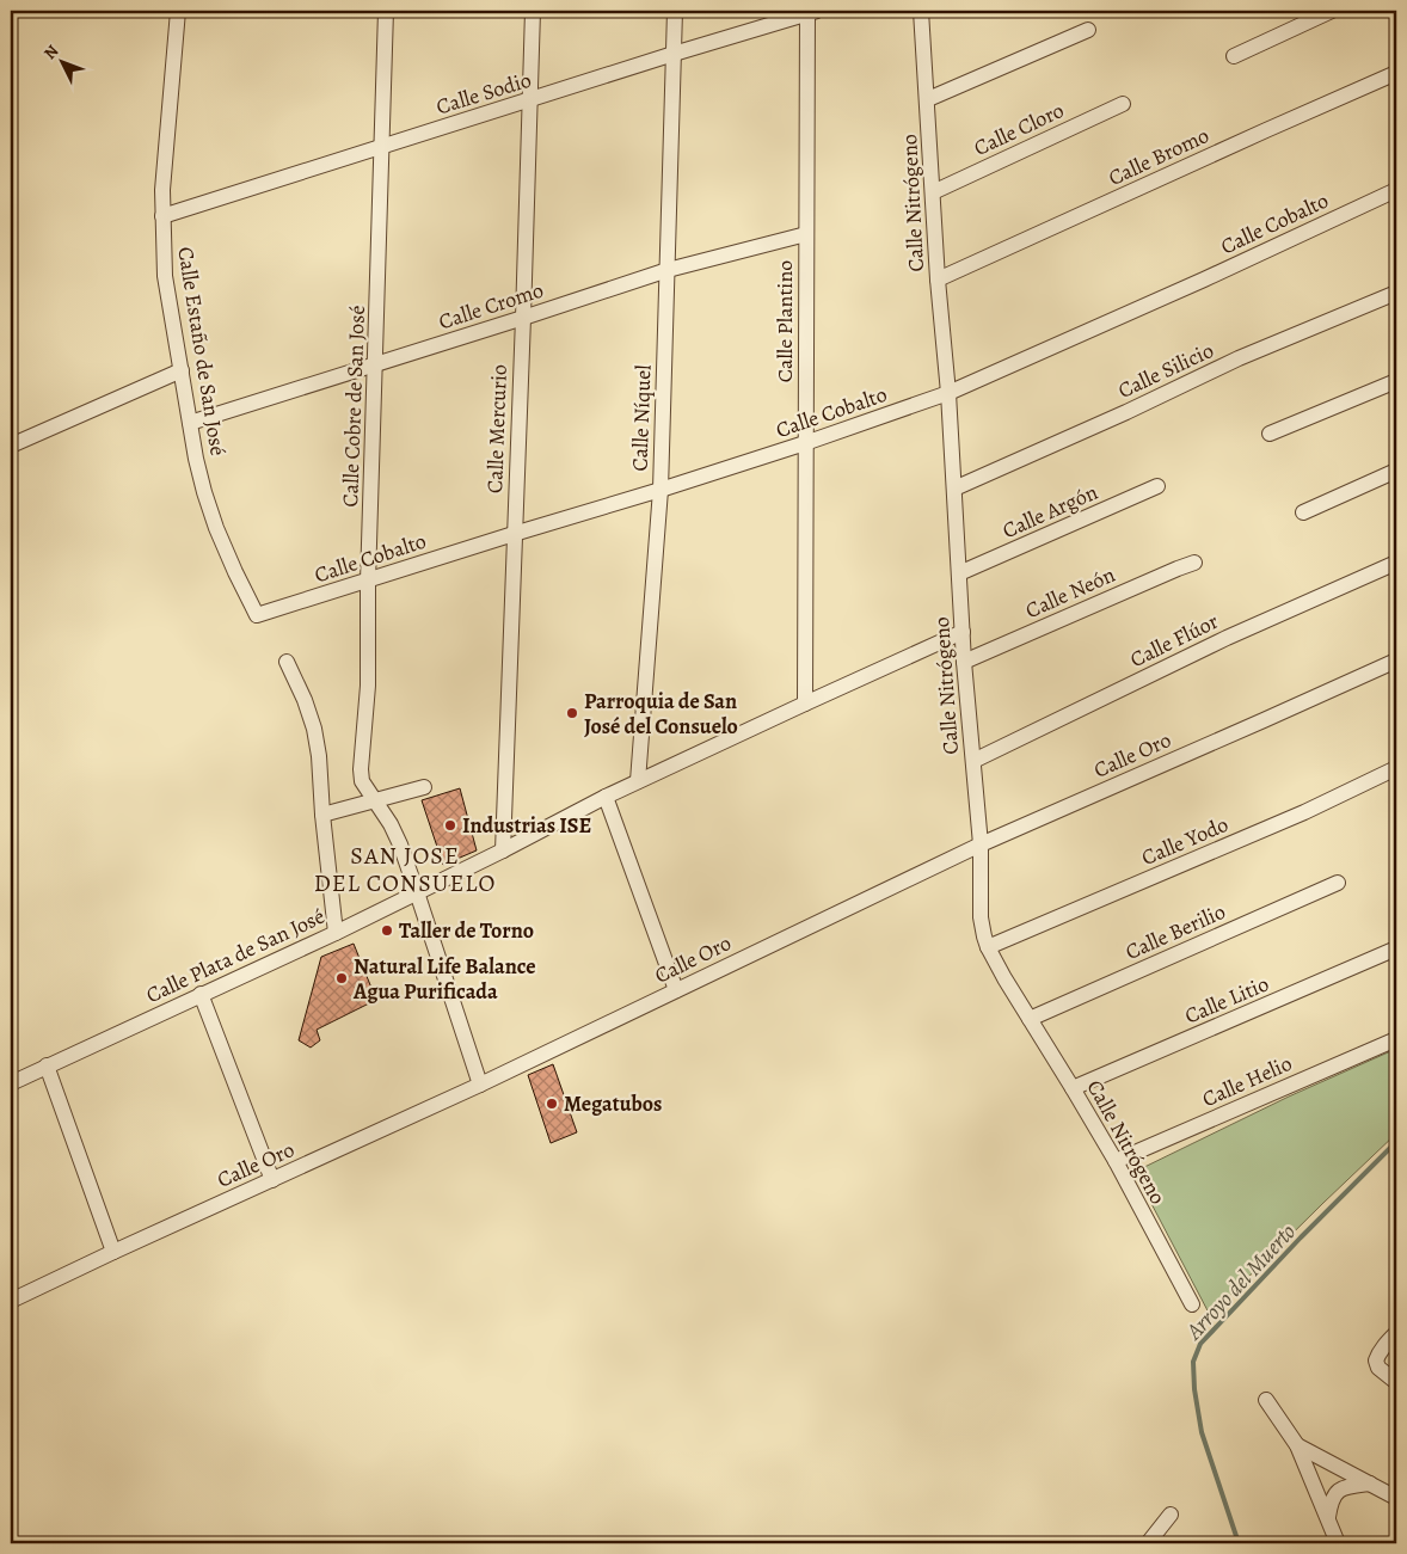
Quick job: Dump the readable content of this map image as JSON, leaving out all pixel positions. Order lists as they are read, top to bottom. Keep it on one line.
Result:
{"streets":{"street":["Calle Sodio","Calle Cloro","Calle Bromo","Calle Nitrógeno","Calle Cobalto","Calle Cromo","Calle Plantino","Calle Estaño de San José","Calle Silicio","Calle Cobre de San José","Calle Níquel","Calle Mercurio","Calle Argón","Calle Neón","Calle Flúor","Calle Oro","Calle Yodo","Calle Berilio","Calle Plata de San José","Calle Litio","Calle Helio"]},"crossings":[["Calle Sodio","Calle Plantino"],["Calle Sodio","Calle Estaño de San José"],["Calle Sodio","Calle Cobre de San José"],["Calle Sodio","Calle Níquel"],["Calle Sodio","Calle Mercurio"],["Calle Cloro","Calle Nitrógeno"],["Calle Bromo","Calle Nitrógeno"],["Calle Nitrógeno","Calle Cobalto"],["Calle Nitrógeno","Calle Silicio"],["Calle Nitrógeno","Calle Argón"],["Calle Nitrógeno","Calle Neón"],["Calle Nitrógeno","Calle Flúor"],["Calle Nitrógeno","Calle Oro"],["Calle Nitrógeno","Calle Yodo"],["Calle Nitrógeno","Calle Berilio"],["Calle Nitrógeno","Calle Plata de San José"],["Calle Nitrógeno","Calle Litio"],["Calle Nitrógeno","Calle Helio"],["Calle Cobalto","Calle Plantino"],["Calle Cobalto","Calle Estaño de San José"],["Calle Cobalto","Calle Cobre de San José"],["Calle Cobalto","Calle Níquel"],["Calle Cobalto","Calle Mercurio"],["Calle Cromo","Calle Plantino"],["Calle Cromo","Calle Estaño de San José"],["Calle Cromo","Calle Cobre de San José"],["Calle Cromo","Calle Níquel"],["Calle Cromo","Calle Mercurio"],["Calle Plantino","Calle Plata de San José"],["Calle Cobre de San José","Calle Oro"],["Calle Cobre de San José","Calle Plata de San José"],["Calle Níquel","Calle Plata de San José"],["Calle Mercurio","Calle Plata de San José"]],"districts":["SAN JOSE DEL CONSUELO"],"water":["Arroyo del Muerto"],"places":["Parroquia de San José del Consuelo","Industrias ISE","Taller de Torno","Natural Life Balance Agua Purificada","Megatubos"],"north":"top left"}
